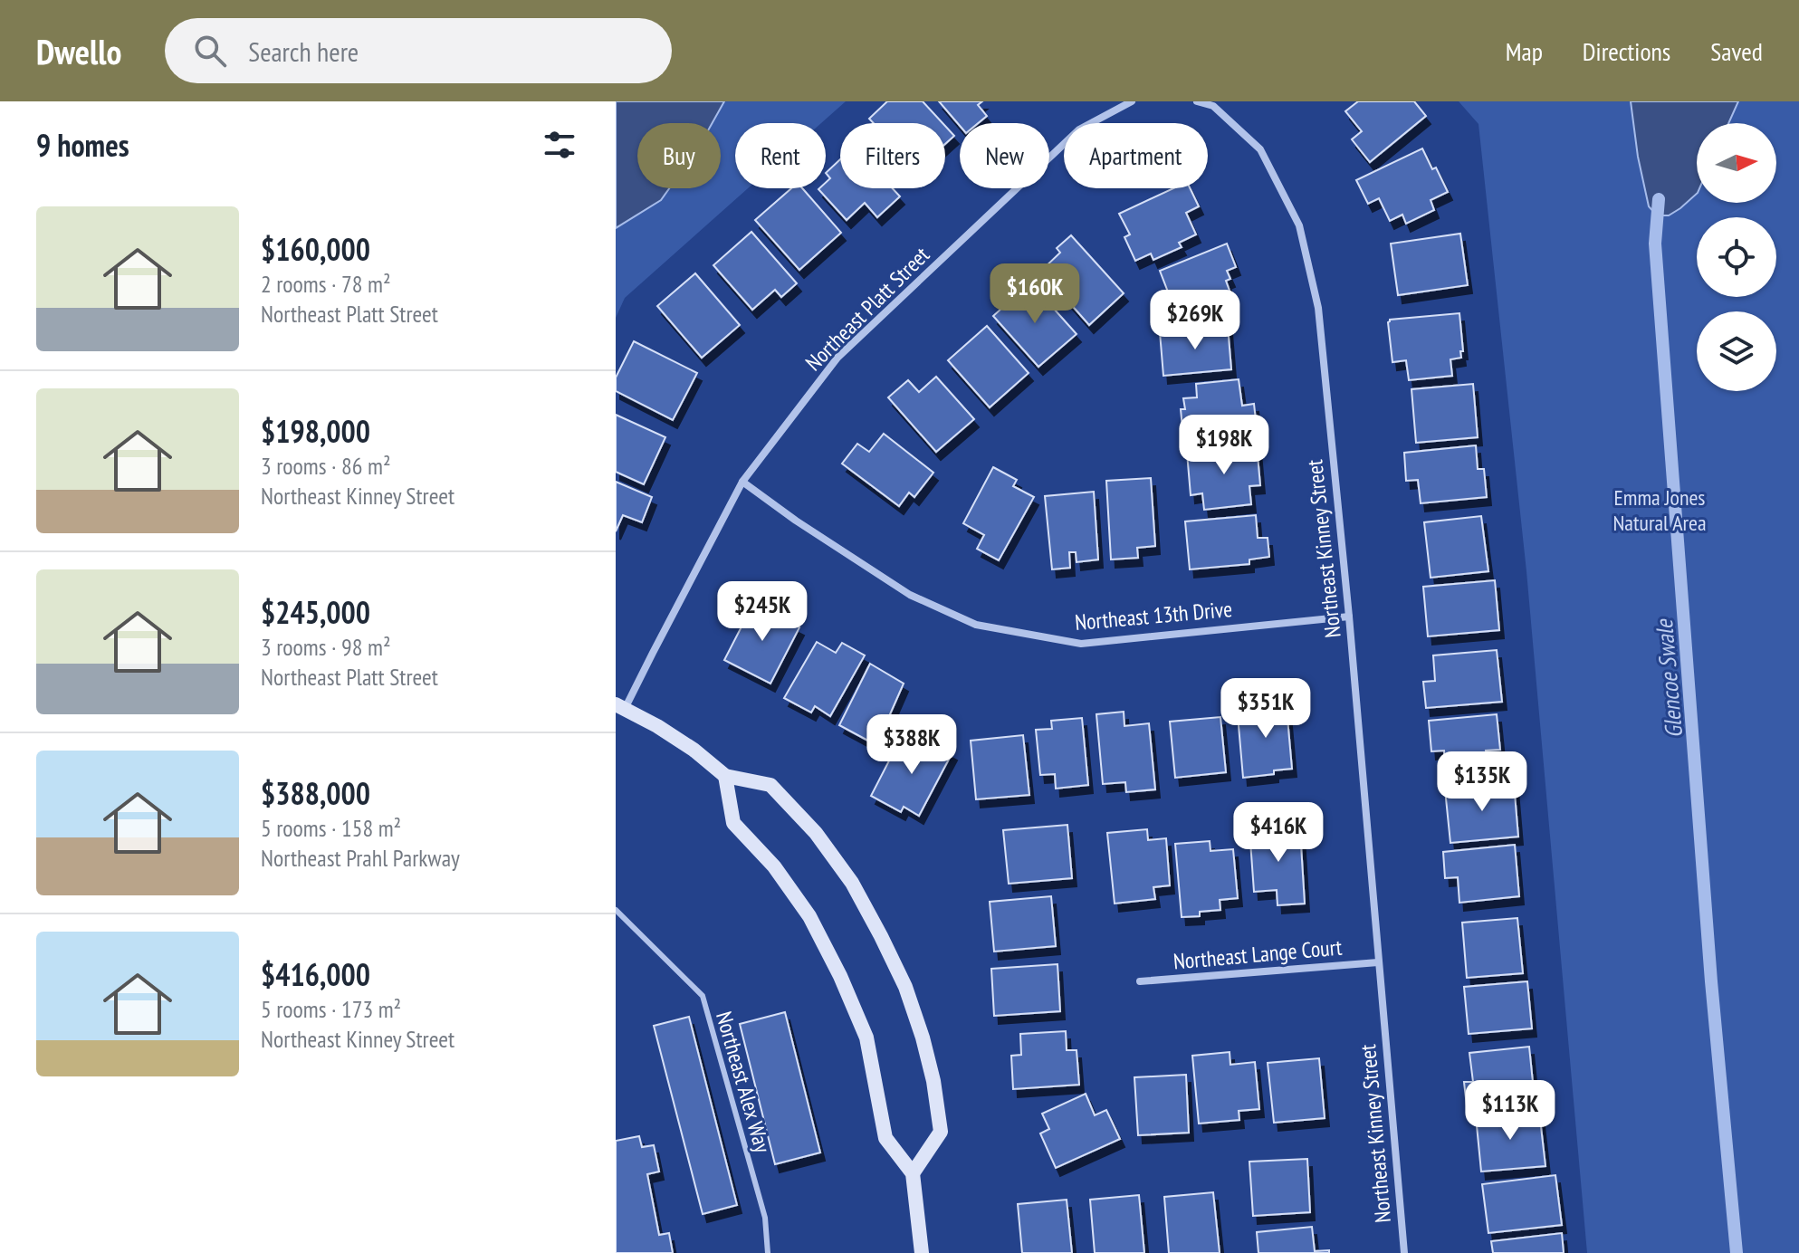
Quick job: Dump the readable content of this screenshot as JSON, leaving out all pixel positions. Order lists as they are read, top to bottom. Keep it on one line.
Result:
{"streets":{"street":["Northeast Platt Street","Northeast Kinney Street","Northeast 13th Drive","Northeast Lange Court"],"lane":["Northeast Alex Way"]},"crossings":[["Northeast Platt Street","Northeast 13th Drive"],["Northeast Kinney Street","Northeast 13th Drive"],["Northeast Kinney Street","Northeast Lange Court"]],"water":["Glencoe Swale"],"parks":["Emma Jones Natural Area"],"north":"right","page":{"header":"Dwello","search":"Search here","nav":["Map","Directions","Saved"],"heading":"9 homes","chip":["Buy","Rent","Filters","New","Apartment"],"list":[{"name":"$160,000","note":"2 rooms · 78 m² · Northeast Platt Street"},{"name":"$198,000","note":"3 rooms · 86 m² · Northeast Kinney Street"},{"name":"$245,000","note":"3 rooms · 98 m² · Northeast Platt Street"},{"name":"$388,000","note":"5 rooms · 158 m² · Northeast Prahl Parkway"},{"name":"$416,000","note":"5 rooms · 173 m² · Northeast Kinney Street"}],"price":["$160K","$269K","$198K","$245K","$351K","$388K","$135K","$416K","$113K"]}}
